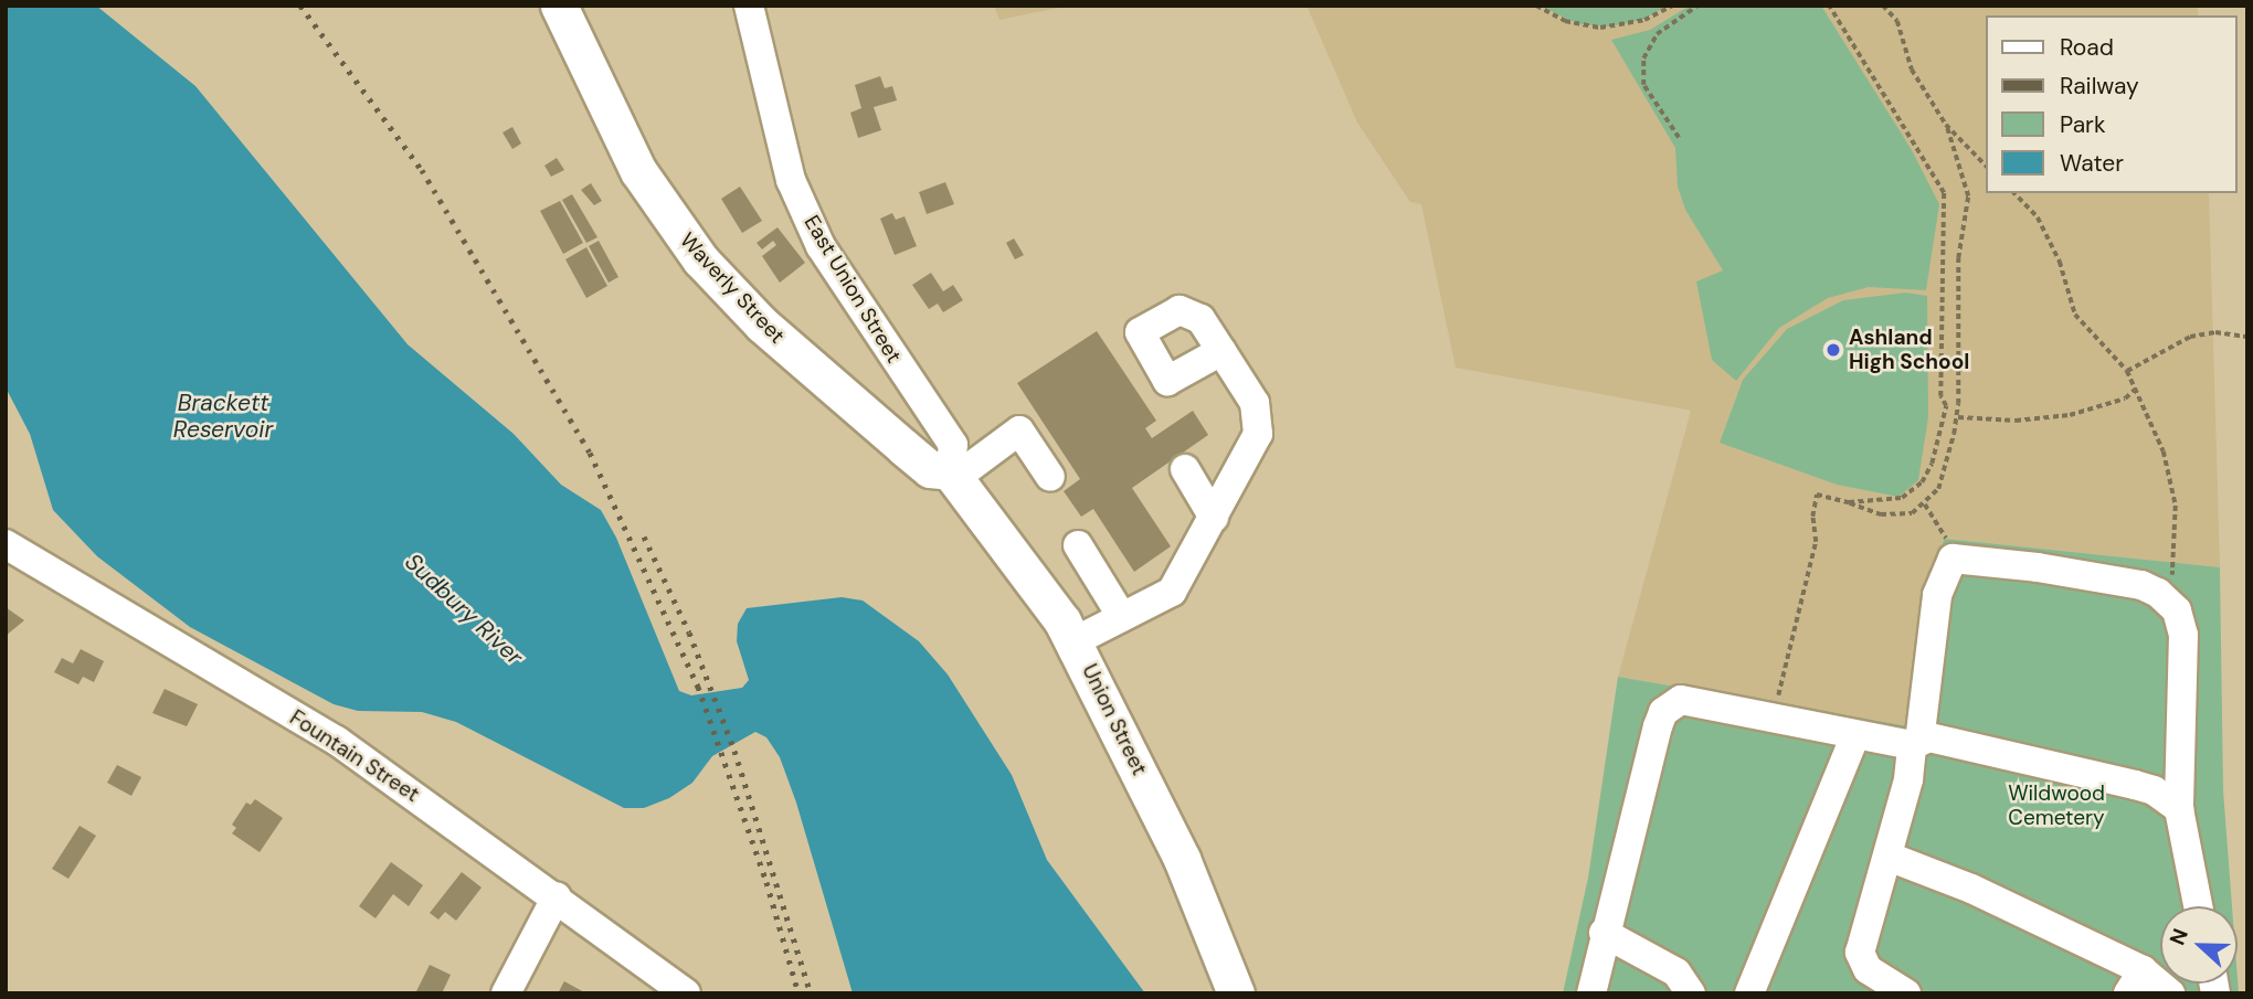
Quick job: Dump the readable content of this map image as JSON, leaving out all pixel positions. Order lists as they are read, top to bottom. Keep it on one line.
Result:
{"streets":{"main road":["Waverly Street","Union Street"],"street":["East Union Street","Fountain Street"]},"crossings":[["Waverly Street","East Union Street"],["Waverly Street","Union Street"],["East Union Street","Union Street"]],"water":["Brackett Reservoir","Sudbury River"],"parks":["Wildwood Cemetery"],"places":["Ashland High School"],"legend":["Road","Railway","Park","Water"],"north":"left"}
